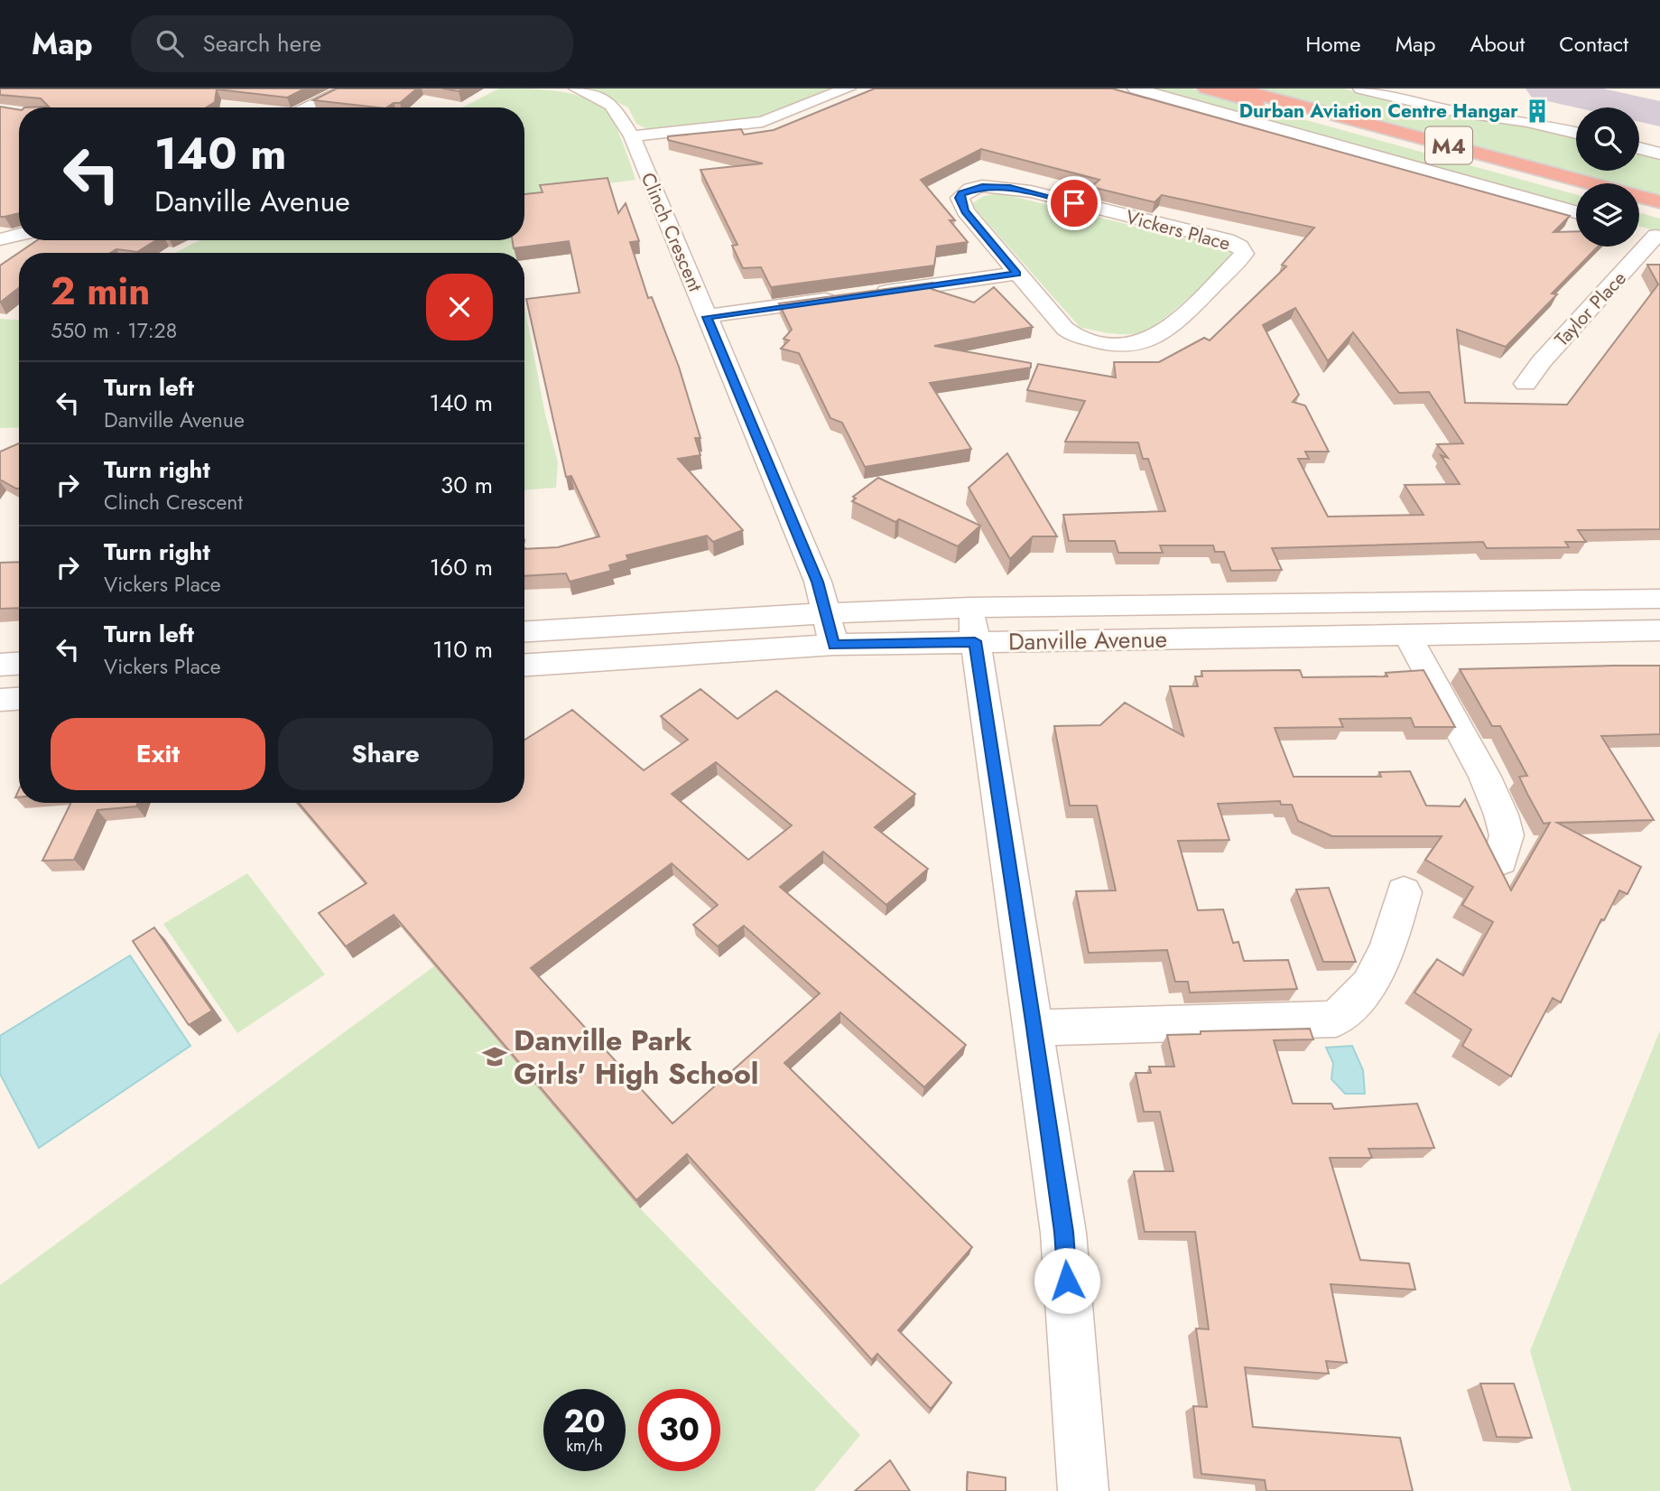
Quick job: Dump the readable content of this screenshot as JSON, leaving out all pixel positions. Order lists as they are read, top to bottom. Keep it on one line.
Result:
{"streets":{"highway":["M4"],"street":["Vickers Place","Clinch Crescent","Taylor Place","Danville Avenue"]},"crossings":[["Clinch Crescent","Danville Avenue"]],"places":{"building":["Durban Aviation Centre Hangar"],"school or university":["Danville Park Girls' High School"]},"page":{"header":"Map","search":"Search here","nav":["Home","Map","About","Contact"],"turn":["140 m","Danville Avenue"],"heading":["2 min","550 m · 17:28"],"list":[{"name":"Turn left","note":"Danville Avenue","value":"140 m"},{"name":"Turn right","note":"Clinch Crescent","value":"30 m"},{"name":"Turn right","note":"Vickers Place","value":"160 m"},{"name":"Turn left","note":"Vickers Place","value":"110 m"}],"buttons":["Exit","Share"],"speed":"20 km/h","limit":"30"}}
